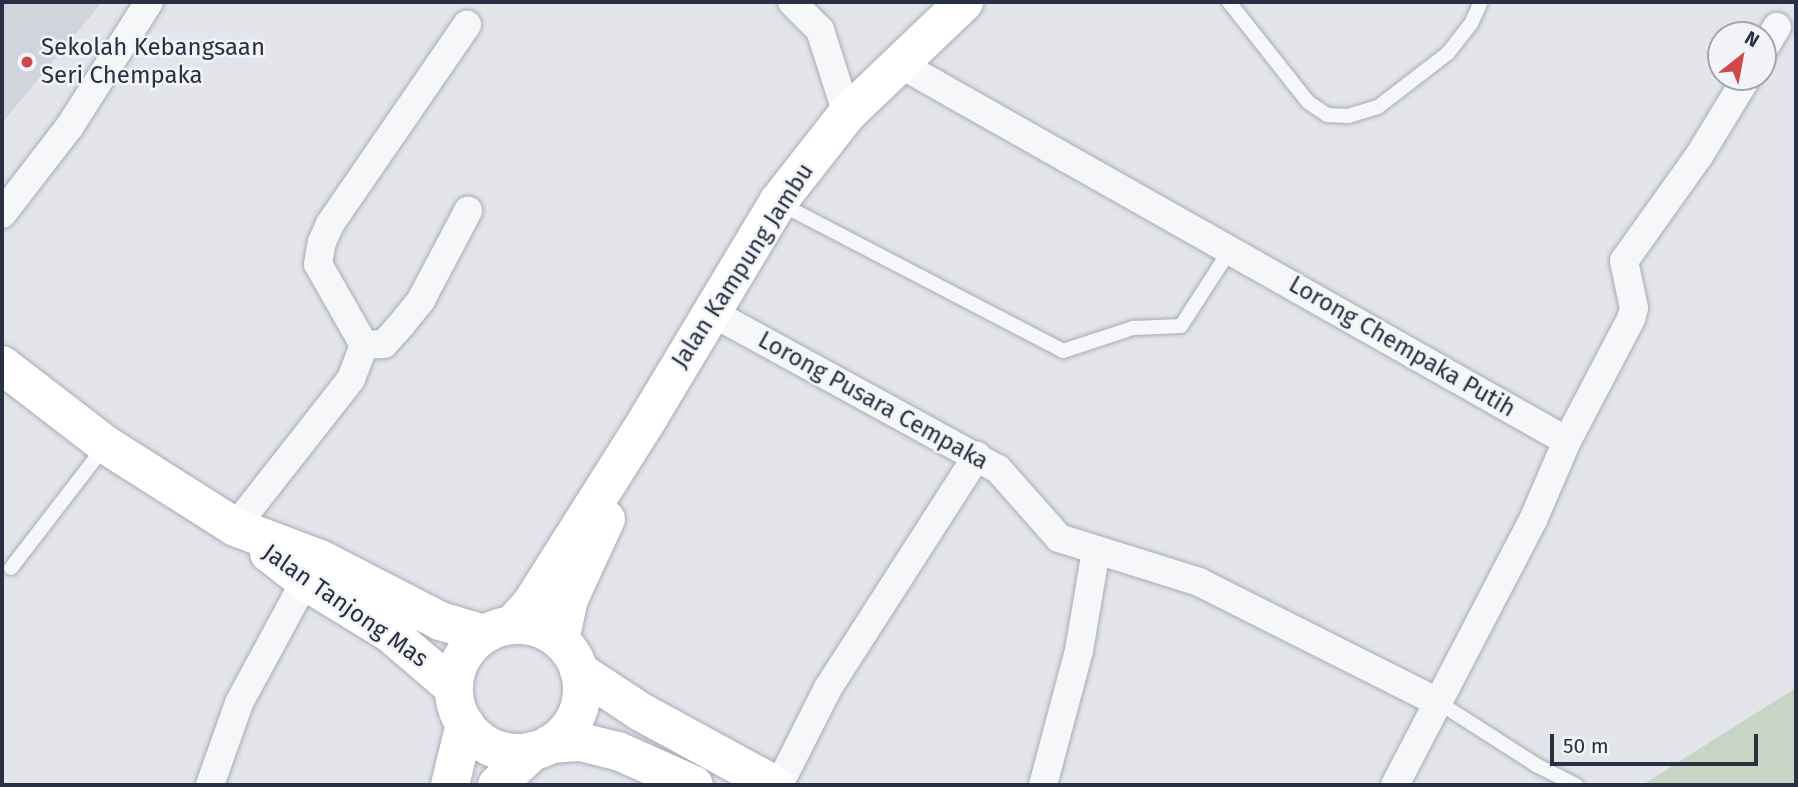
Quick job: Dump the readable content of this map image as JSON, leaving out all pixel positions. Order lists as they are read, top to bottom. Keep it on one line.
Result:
{"streets":{"main road":["Jalan Kampung Jambu","Jalan Tanjong Mas"],"street":["Lorong Chempaka Putih","Lorong Pusara Cempaka"]},"crossings":[["Jalan Kampung Jambu","Lorong Chempaka Putih"],["Jalan Kampung Jambu","Lorong Pusara Cempaka"],["Jalan Kampung Jambu","Jalan Tanjong Mas"]],"places":["Sekolah Kebangsaan Seri Chempaka"],"scale_bar":"50 m","north":"top right"}
